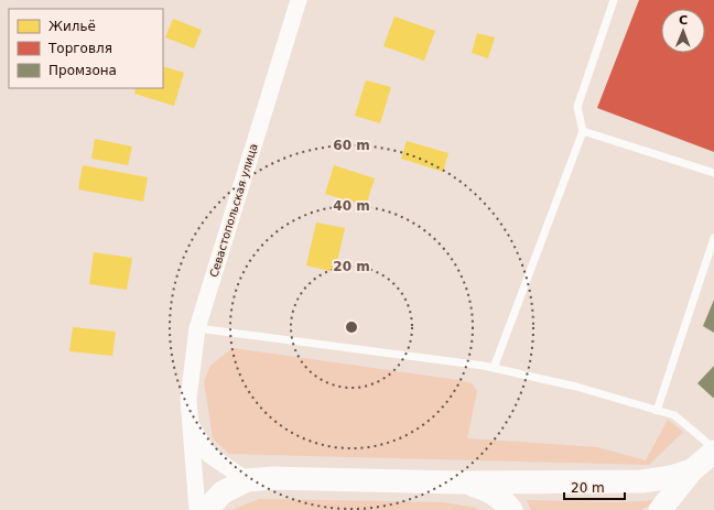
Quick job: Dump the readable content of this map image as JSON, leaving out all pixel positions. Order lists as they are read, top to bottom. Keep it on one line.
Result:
{"streets":{"street":["Севастопольская улица"]},"legend":["Жильё","Торговля","Промзона"],"scale_bar":"20 m","north":"top","rings":["60 m","40 m","20 m"]}
